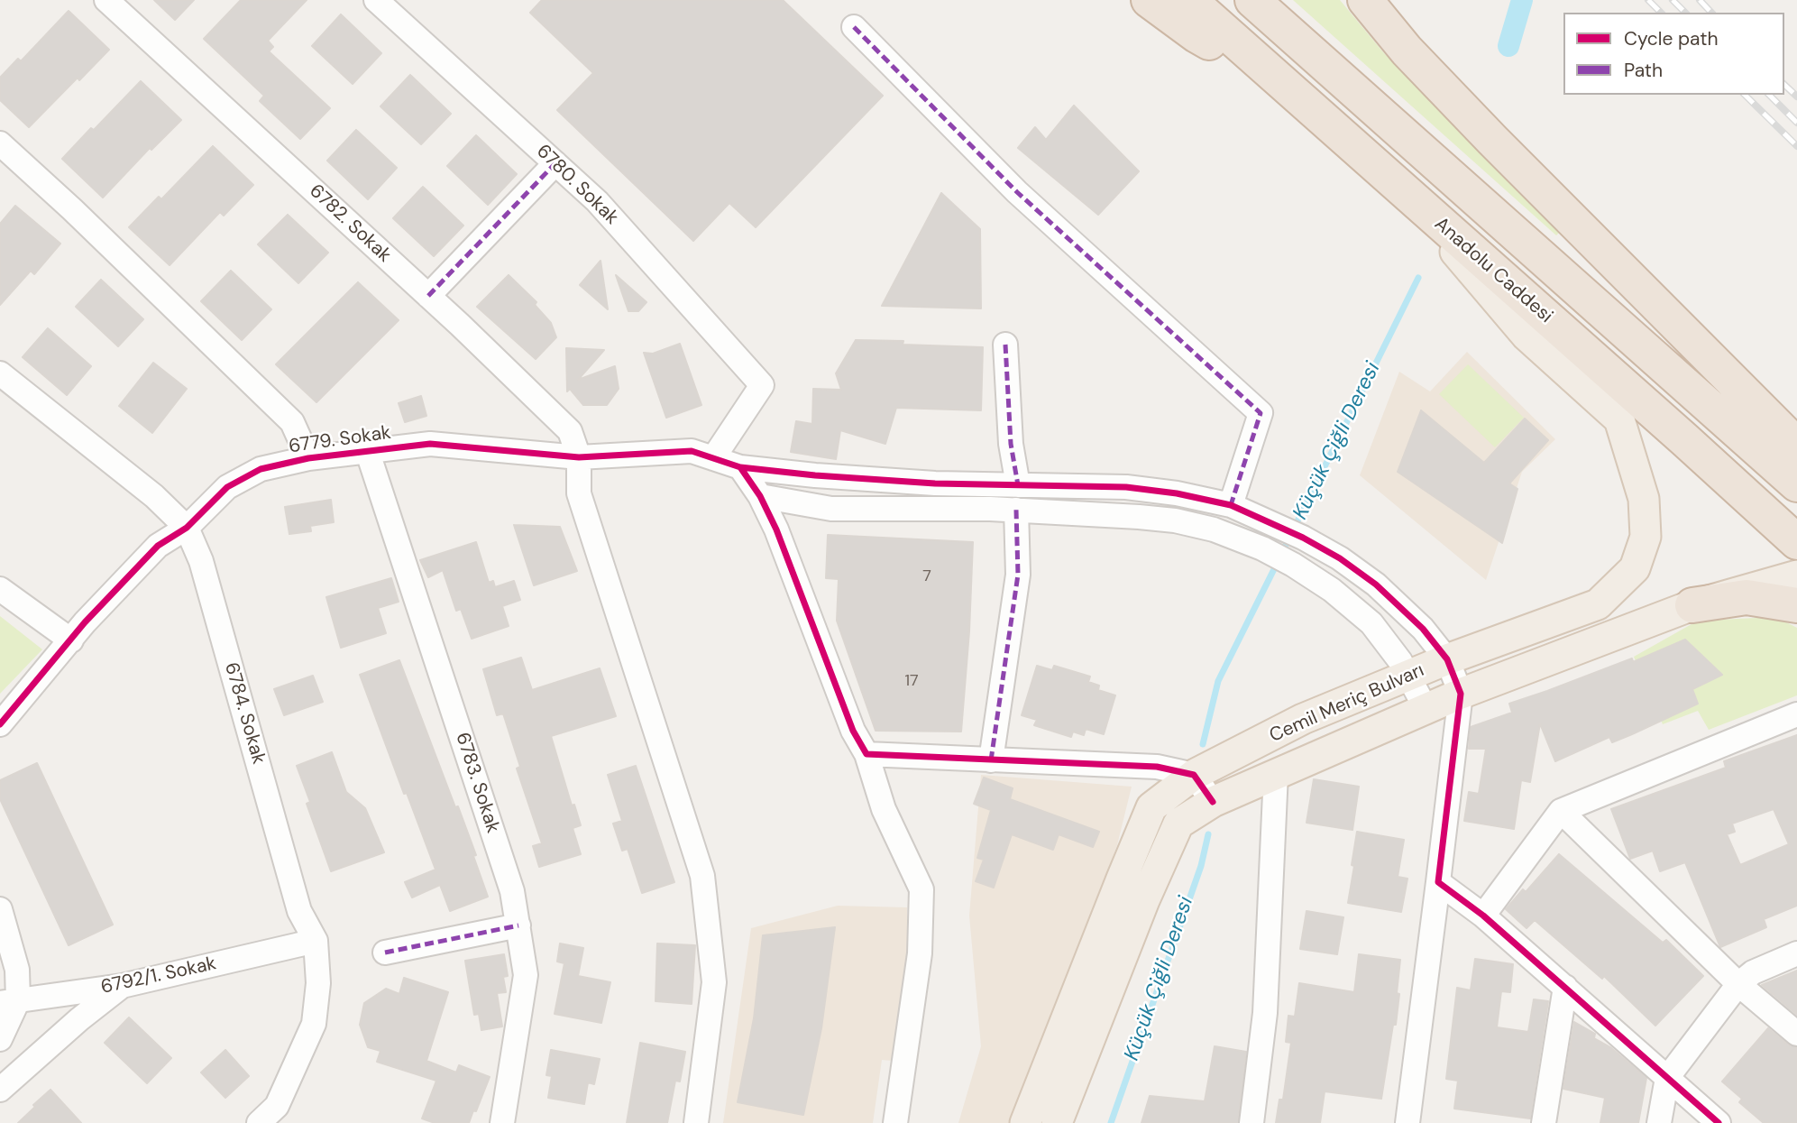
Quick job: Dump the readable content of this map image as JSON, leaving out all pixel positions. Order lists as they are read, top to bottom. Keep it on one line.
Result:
{"streets":{"highway":["Anadolu Caddesi"],"main road":["Cemil Meriç Bulvarı"],"street":["6780. Sokak","6782. Sokak","6779. Sokak","6784. Sokak","6783. Sokak","6792/1. Sokak"]},"crossings":[["6780. Sokak","6779. Sokak"],["6782. Sokak","6779. Sokak"],["Anadolu Caddesi","Cemil Meriç Bulvarı"],["6779. Sokak","Cemil Meriç Bulvarı"],["6779. Sokak","6784. Sokak"],["6779. Sokak","6783. Sokak"],["6784. Sokak","6792/1. Sokak"]],"water":["Küçük Çiğli Deresi"],"house_numbers":["7","17"],"legend":["Cycle path","Path"]}
